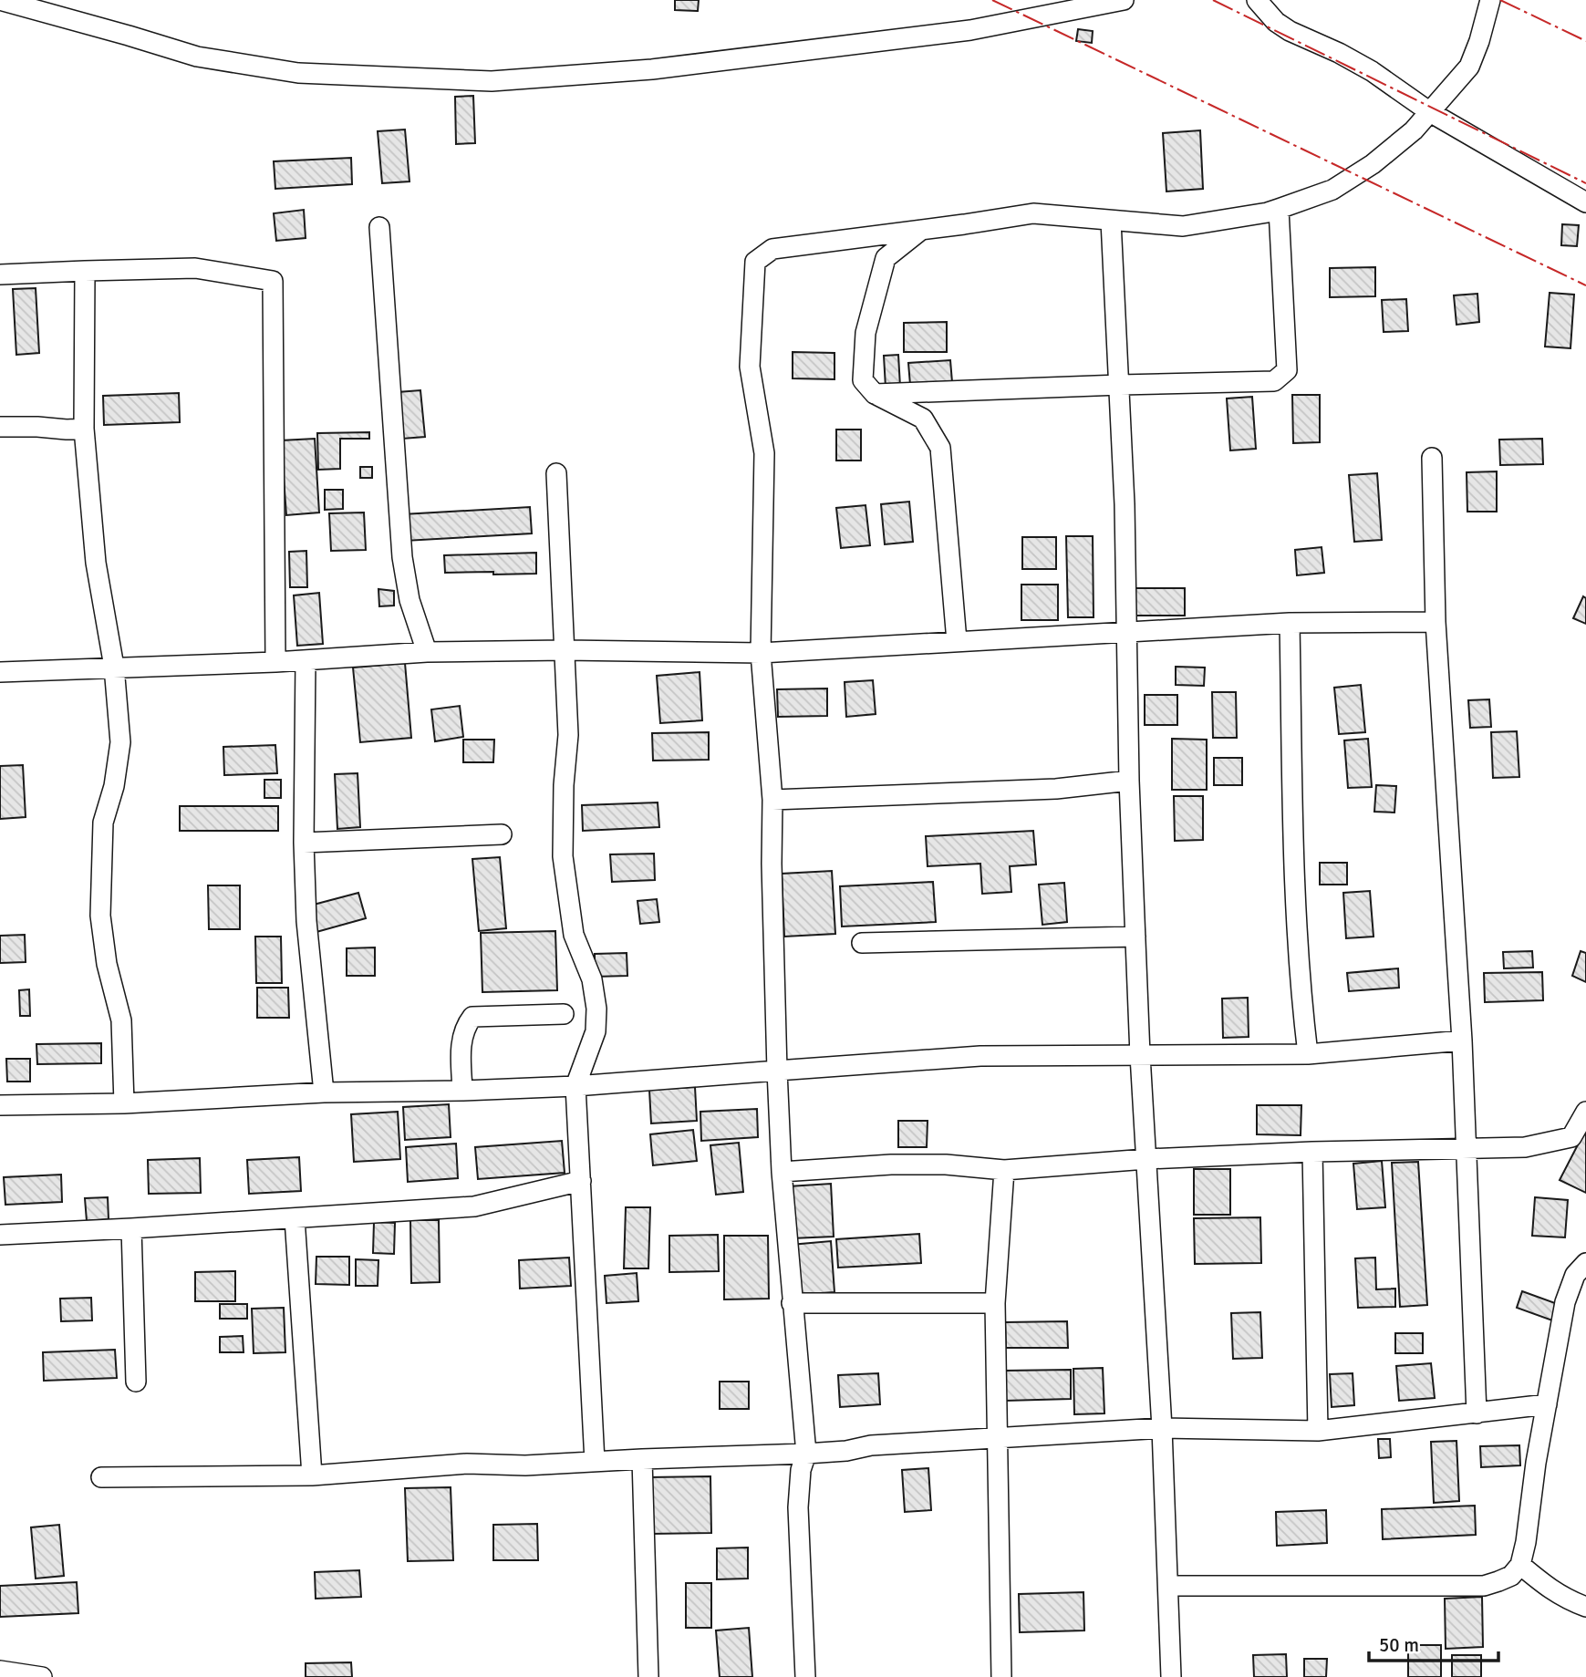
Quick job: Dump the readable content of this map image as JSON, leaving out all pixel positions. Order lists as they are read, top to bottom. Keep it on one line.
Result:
{"scale_bar":"50 m"}
